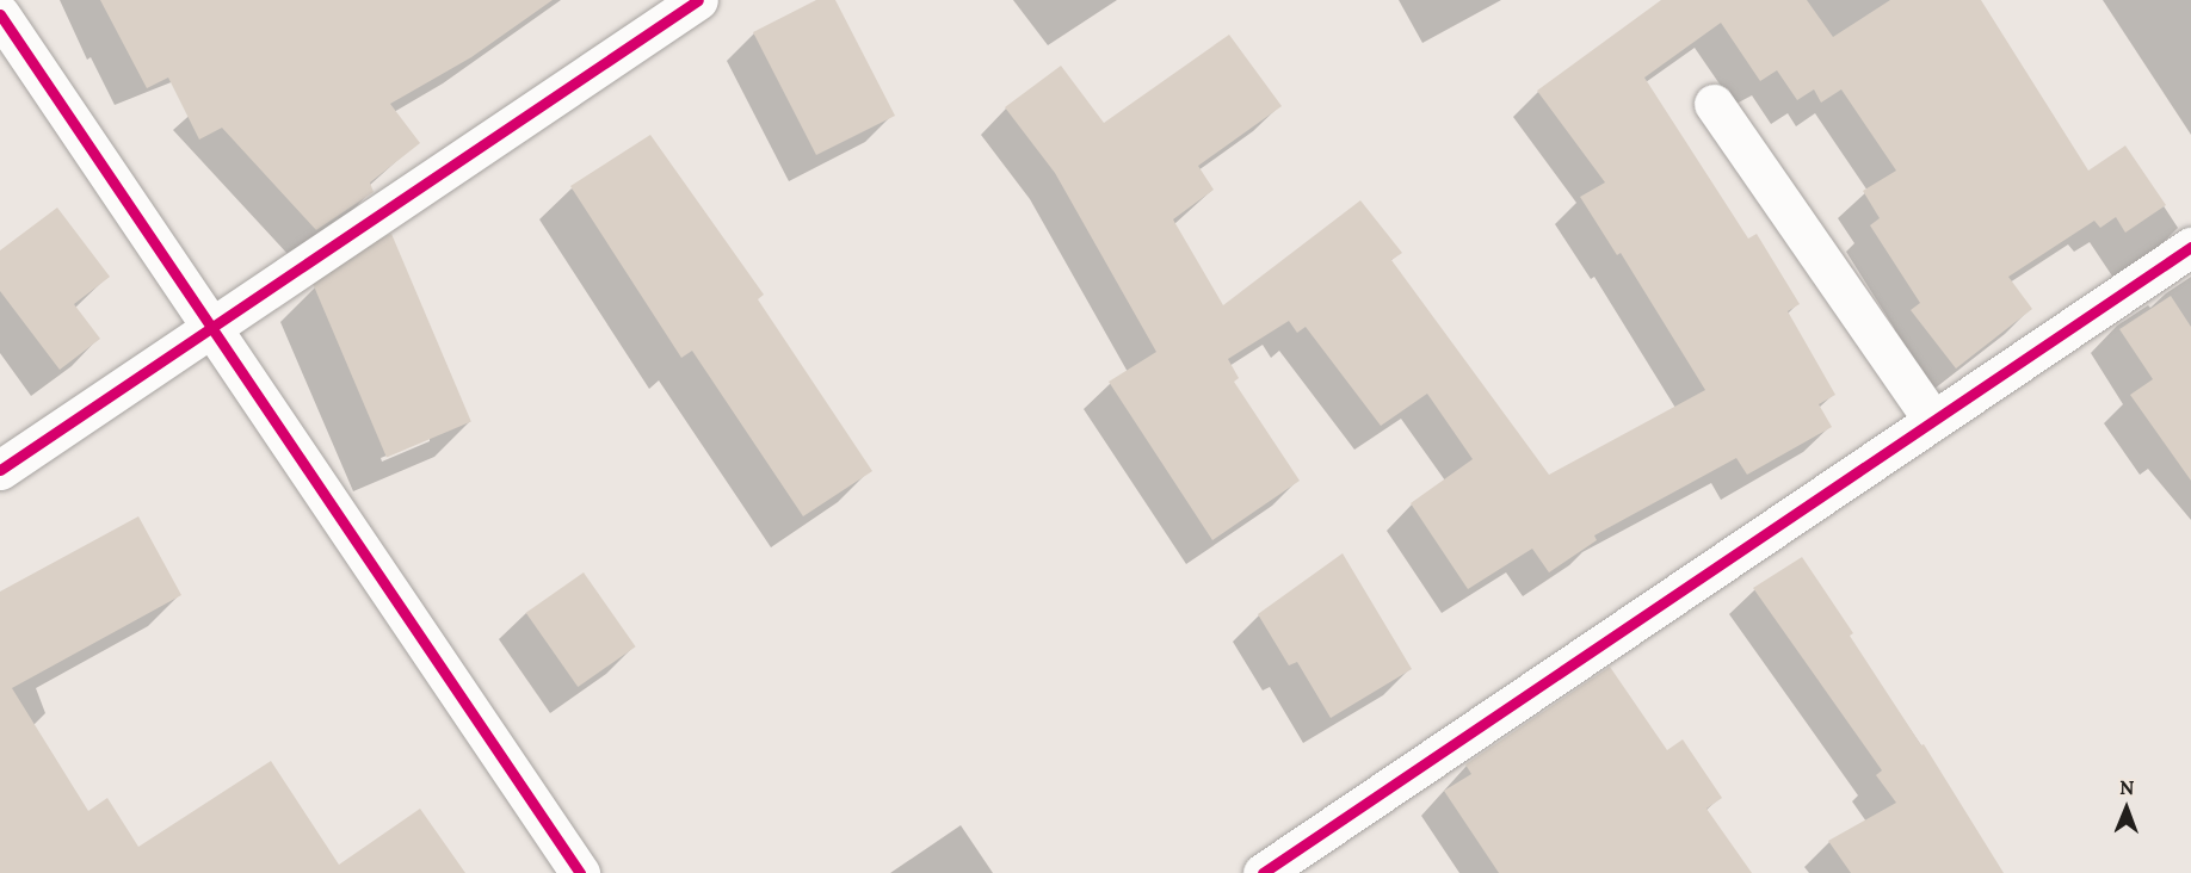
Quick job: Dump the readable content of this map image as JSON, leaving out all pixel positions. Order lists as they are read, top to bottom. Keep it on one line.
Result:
{"north":"top"}
